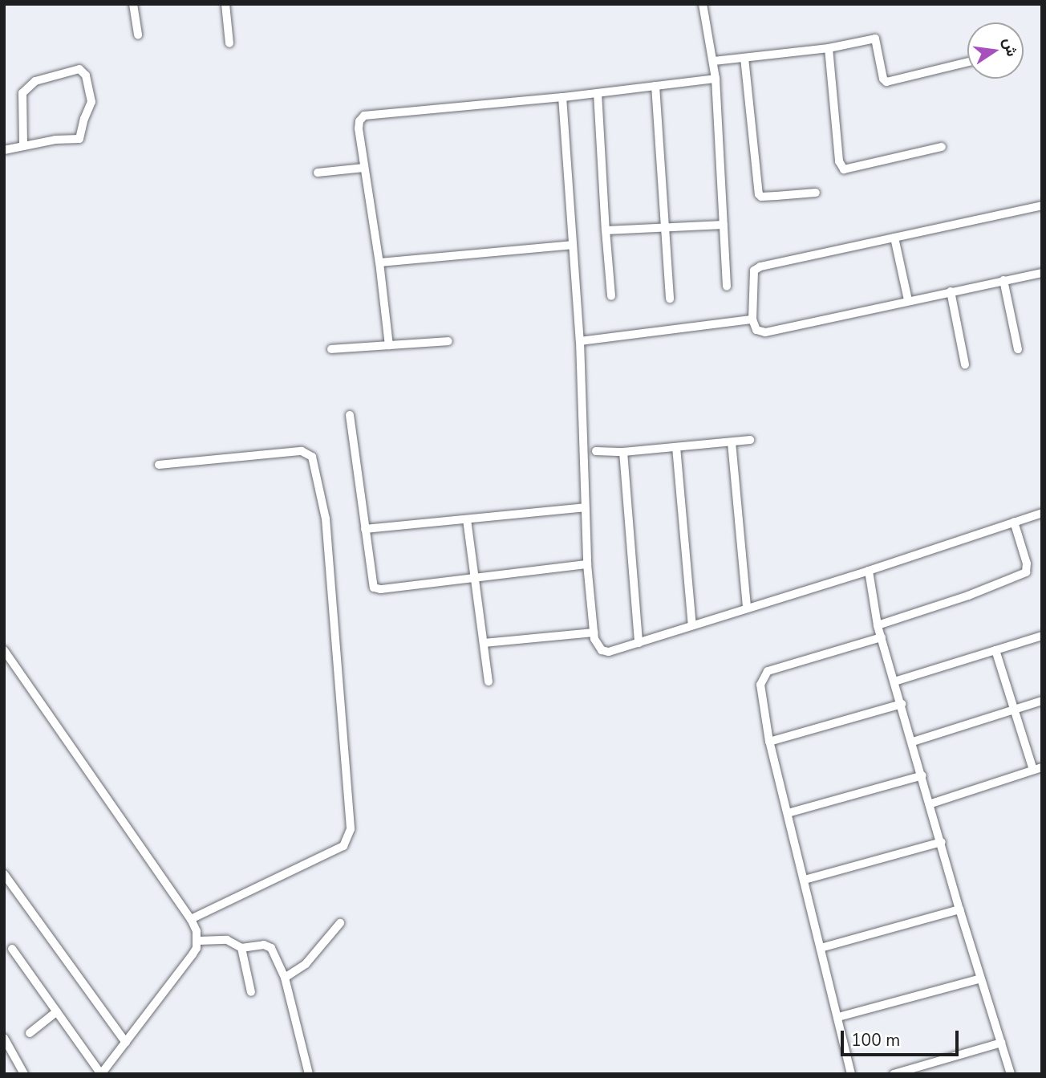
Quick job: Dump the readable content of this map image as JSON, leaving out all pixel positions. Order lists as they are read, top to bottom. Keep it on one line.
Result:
{"scale_bar":"100 m","north":"right"}
